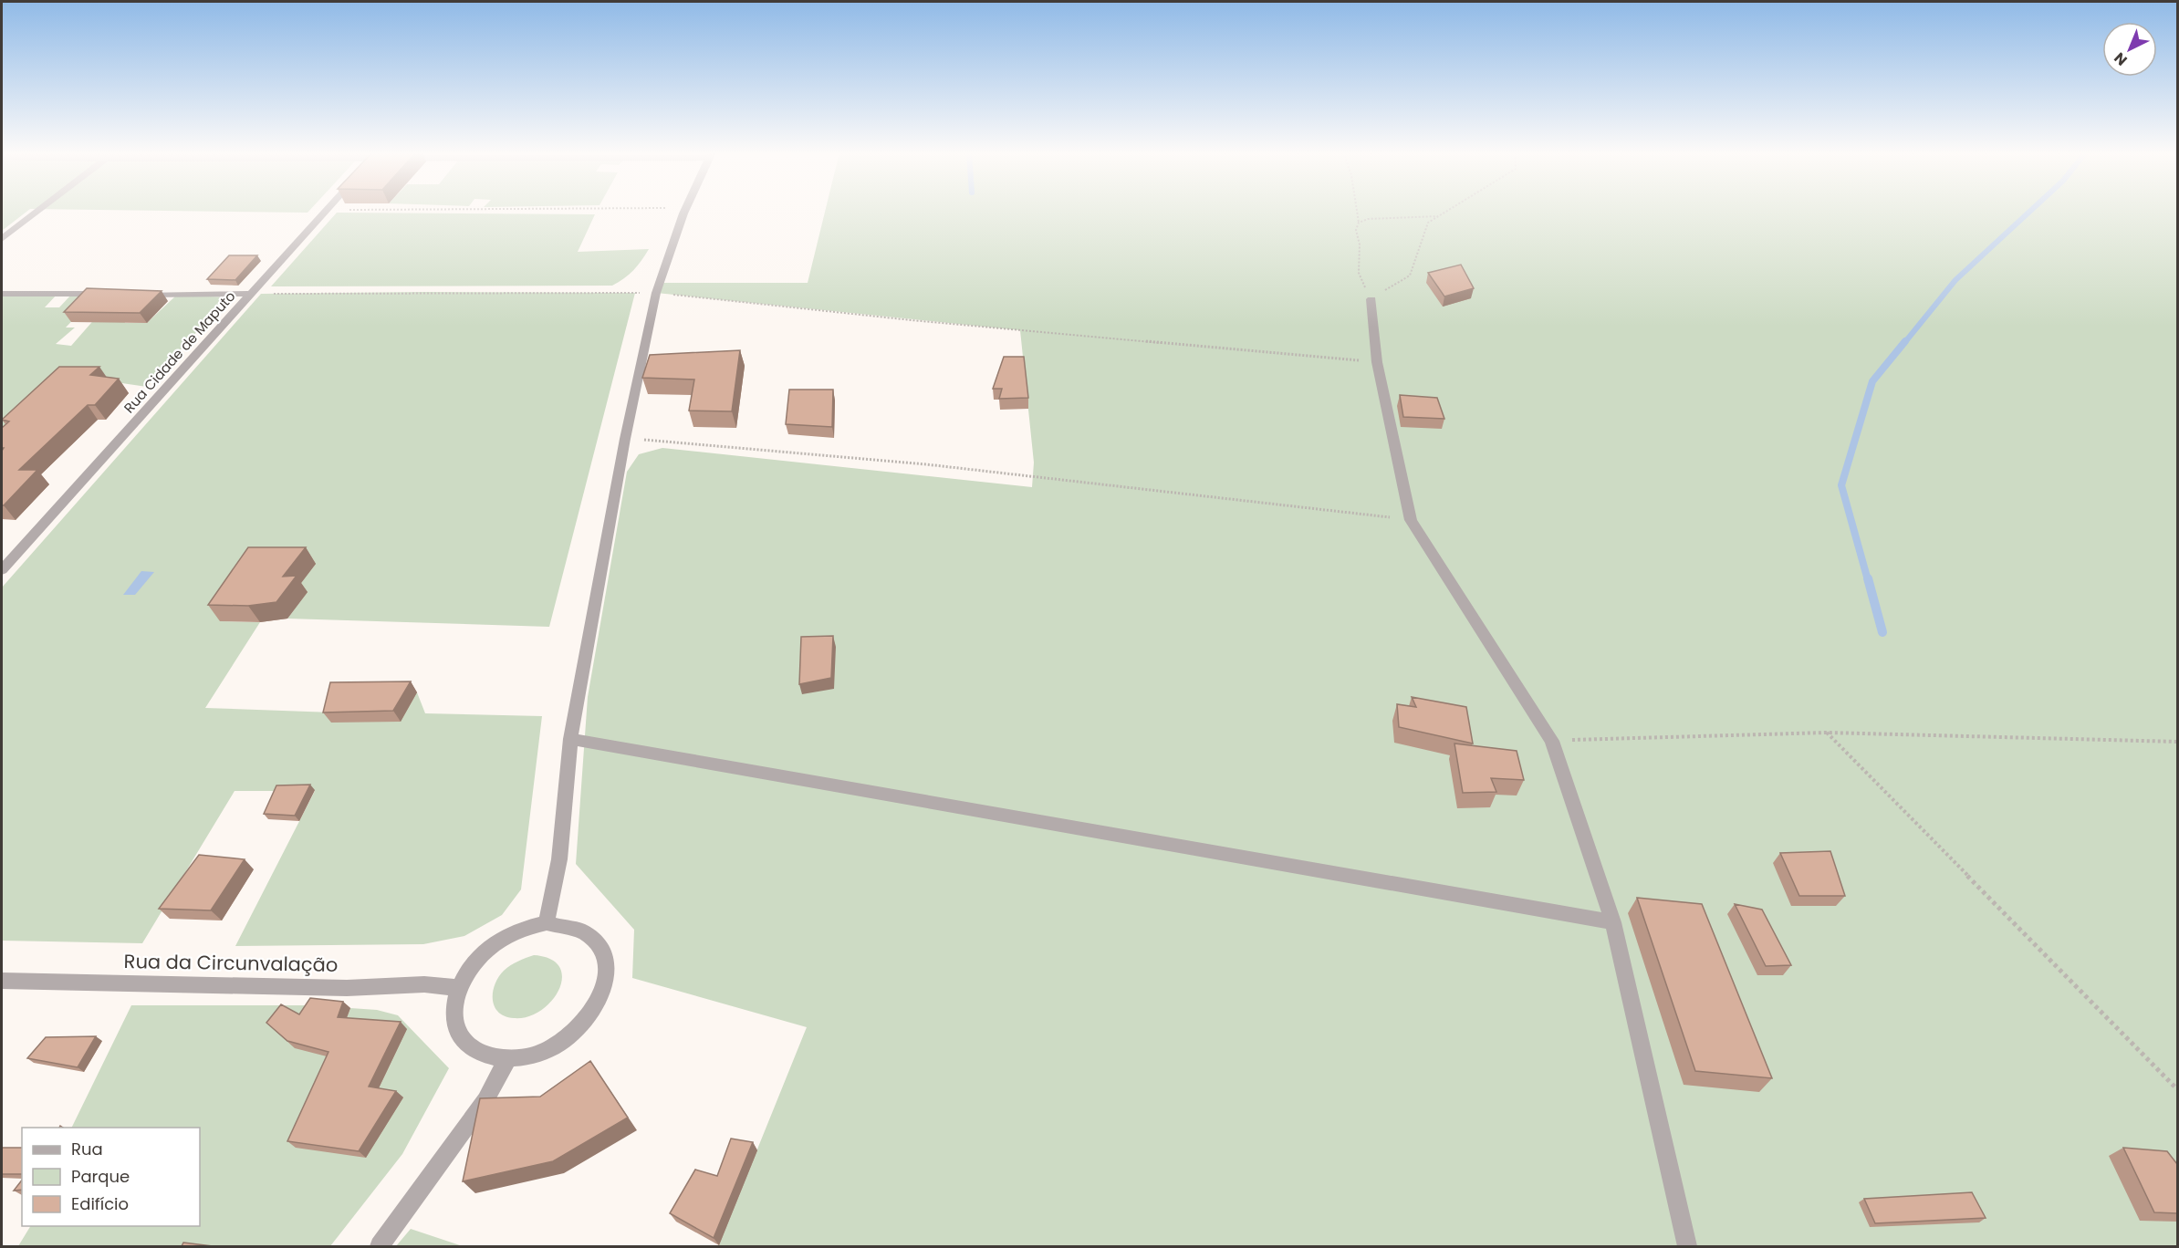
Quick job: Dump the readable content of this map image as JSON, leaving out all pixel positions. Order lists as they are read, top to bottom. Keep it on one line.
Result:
{"streets":{"street":["Rua Cidade de Maputo","Rua da Circunvalação"]},"legend":["Rua","Parque","Edifício"],"north":"bottom left"}
